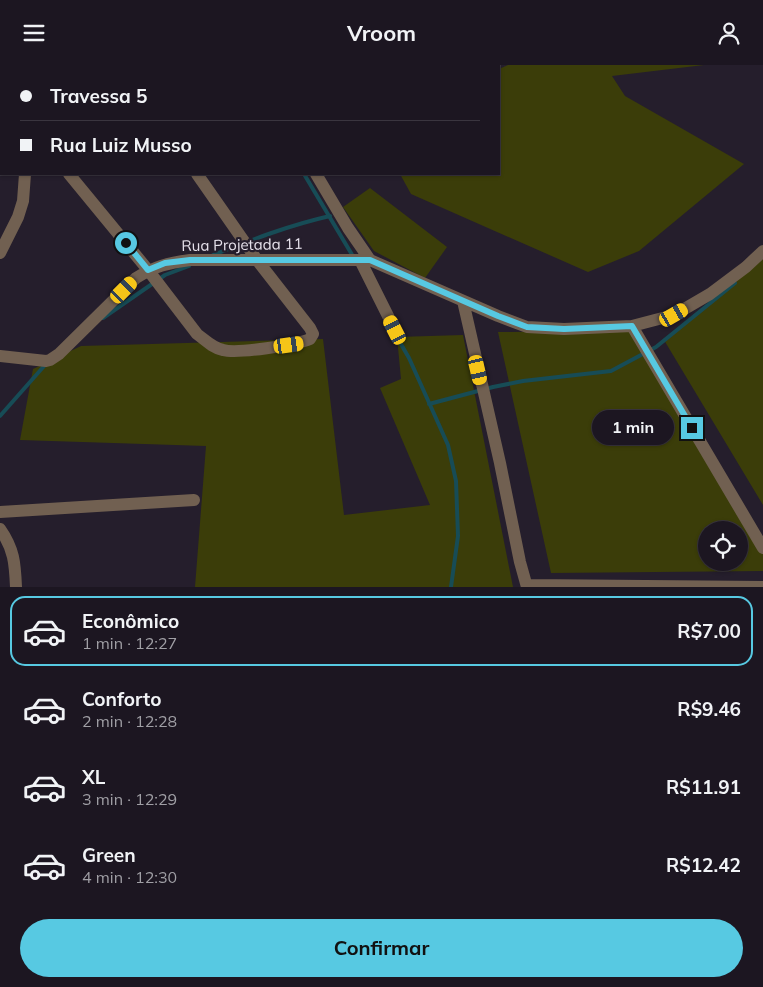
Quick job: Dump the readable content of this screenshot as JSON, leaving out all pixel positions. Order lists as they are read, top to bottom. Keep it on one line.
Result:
{"streets":{"street":["Rua Projetada 11"]},"page":{"header":"Vroom","banner":["Travessa 5","Rua Luiz Musso"],"bubble":"1 min","list":[{"name":"Econômico","note":"1 min · 12:27","value":"R$7.00"},{"name":"Conforto","note":"2 min · 12:28","value":"R$9.46"},{"name":"XL","note":"3 min · 12:29","value":"R$11.91"},{"name":"Green","note":"4 min · 12:30","value":"R$12.42"}],"buttons":"Confirmar"}}
